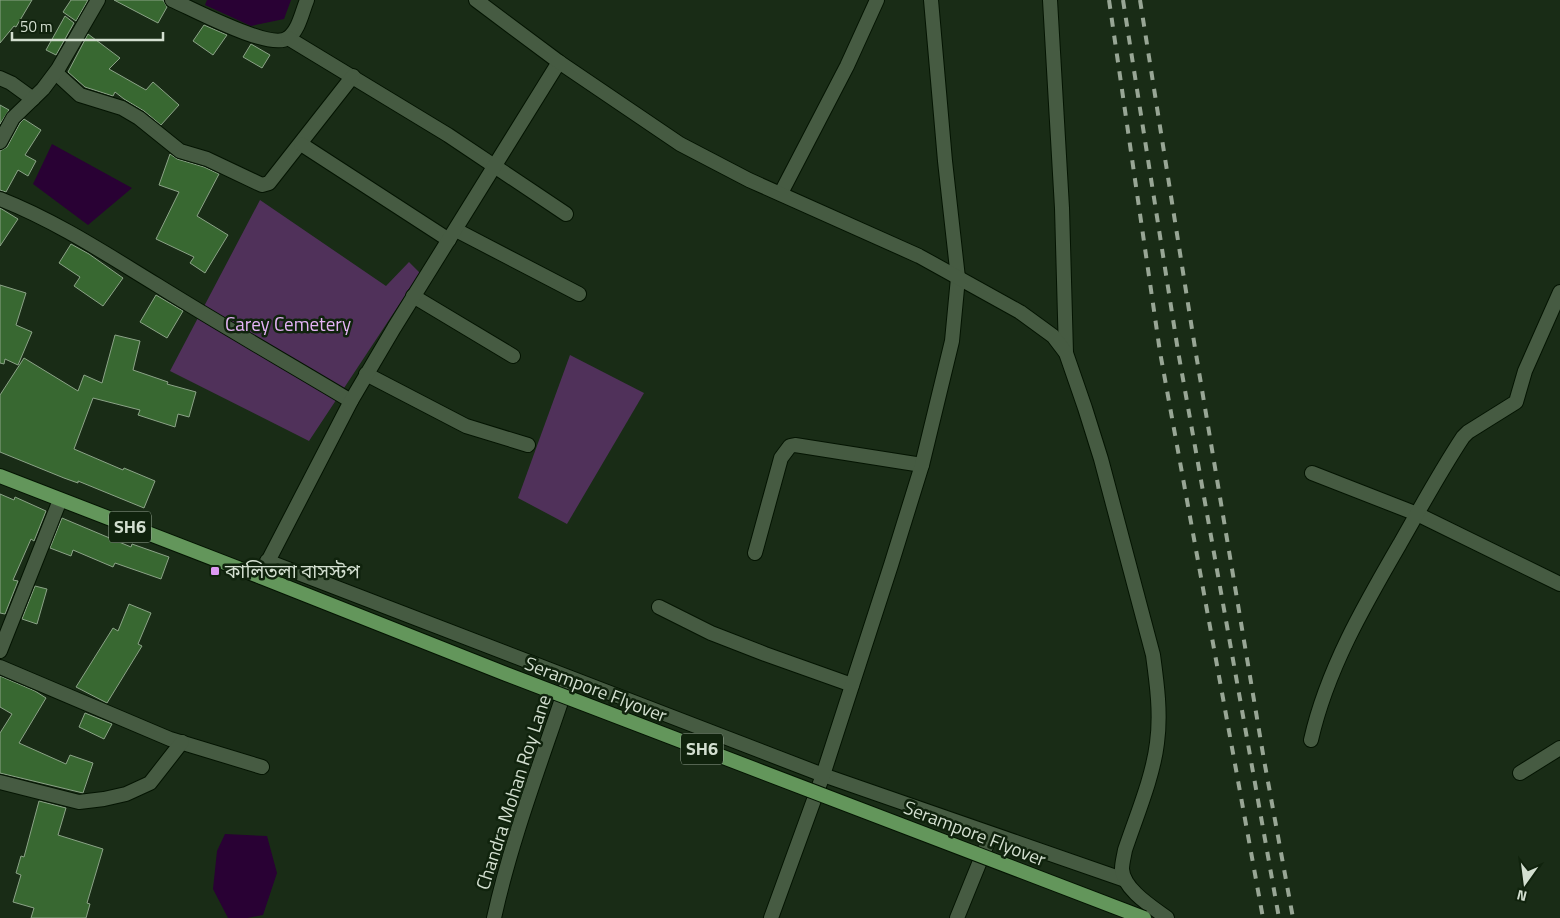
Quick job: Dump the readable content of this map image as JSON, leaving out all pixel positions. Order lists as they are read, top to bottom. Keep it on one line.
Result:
{"streets":{"main road":["SH6","Serampore Flyover"],"street":["Chandra Mohan Roy Lane"]},"crossings":[["SH6","Serampore Flyover"]],"parks":["Carey Cemetery"],"places":{"transit":["কালিতলা বাসস্টপ"]},"scale_bar":"50 m","north":"bottom"}
